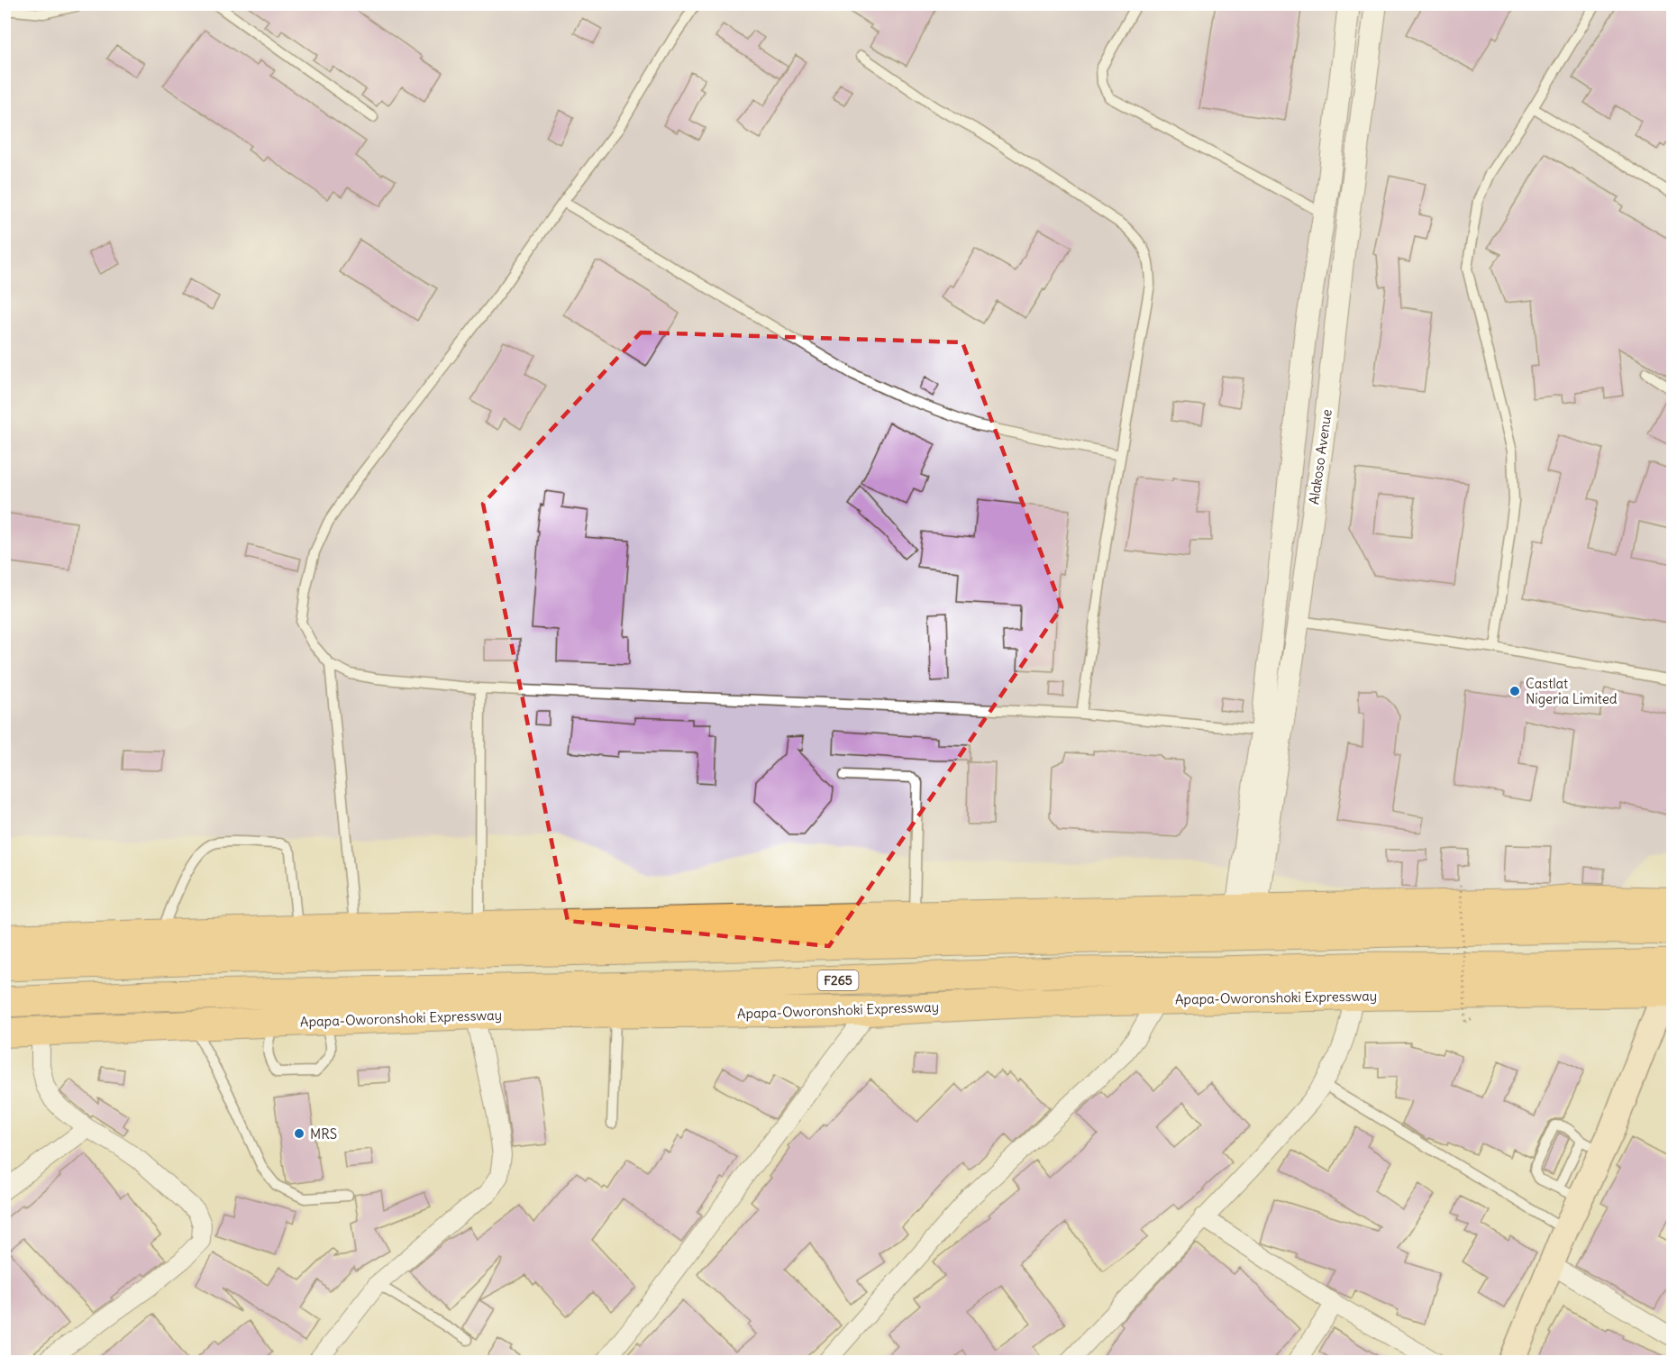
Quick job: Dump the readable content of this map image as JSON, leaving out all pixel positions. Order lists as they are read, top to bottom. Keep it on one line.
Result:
{"streets":{"highway":["F265","Apapa-Oworonshoki Expressway"],"street":["Alakoso Avenue"]},"places":["Castlat Nigeria Limited","MRS"]}
